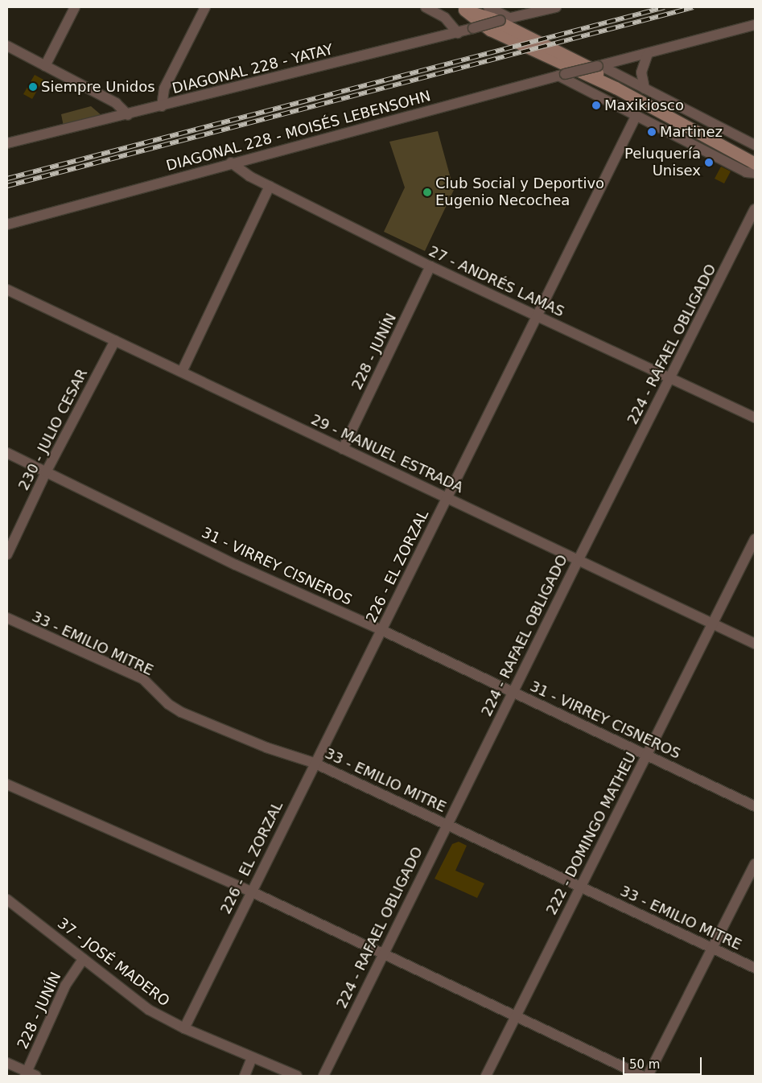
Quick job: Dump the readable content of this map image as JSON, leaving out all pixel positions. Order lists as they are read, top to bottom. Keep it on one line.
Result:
{"streets":{"street":["DIAGONAL 228 - YATAY","DIAGONAL 228 - MOISÉS LEBENSOHN","27 - ANDRÉS LAMAS","224 - RAFAEL OBLIGADO","228 - JUNÍN","230 - JULIO CESAR","29 - MANUEL ESTRADA","31 - VIRREY CISNEROS","226 - EL ZORZAL","33 - EMILIO MITRE","222 - DOMINGO MATHEU","37 - JOSÉ MADERO"]},"crossings":[["DIAGONAL 228 - MOISÉS LEBENSOHN","27 - ANDRÉS LAMAS"],["27 - ANDRÉS LAMAS","224 - RAFAEL OBLIGADO"],["27 - ANDRÉS LAMAS","228 - JUNÍN"],["27 - ANDRÉS LAMAS","226 - EL ZORZAL"],["224 - RAFAEL OBLIGADO","29 - MANUEL ESTRADA"],["224 - RAFAEL OBLIGADO","31 - VIRREY CISNEROS"],["224 - RAFAEL OBLIGADO","33 - EMILIO MITRE"],["228 - JUNÍN","29 - MANUEL ESTRADA"],["228 - JUNÍN","37 - JOSÉ MADERO"],["230 - JULIO CESAR","29 - MANUEL ESTRADA"],["230 - JULIO CESAR","31 - VIRREY CISNEROS"],["29 - MANUEL ESTRADA","226 - EL ZORZAL"],["29 - MANUEL ESTRADA","222 - DOMINGO MATHEU"],["31 - VIRREY CISNEROS","226 - EL ZORZAL"],["31 - VIRREY CISNEROS","222 - DOMINGO MATHEU"],["226 - EL ZORZAL","33 - EMILIO MITRE"],["226 - EL ZORZAL","37 - JOSÉ MADERO"],["33 - EMILIO MITRE","222 - DOMINGO MATHEU"]],"places":["Siempre Unidos","Maxikiosco","Martinez","Peluquería Unisex","Club Social y Deportivo Eugenio Necochea"],"scale_bar":"50 m"}
